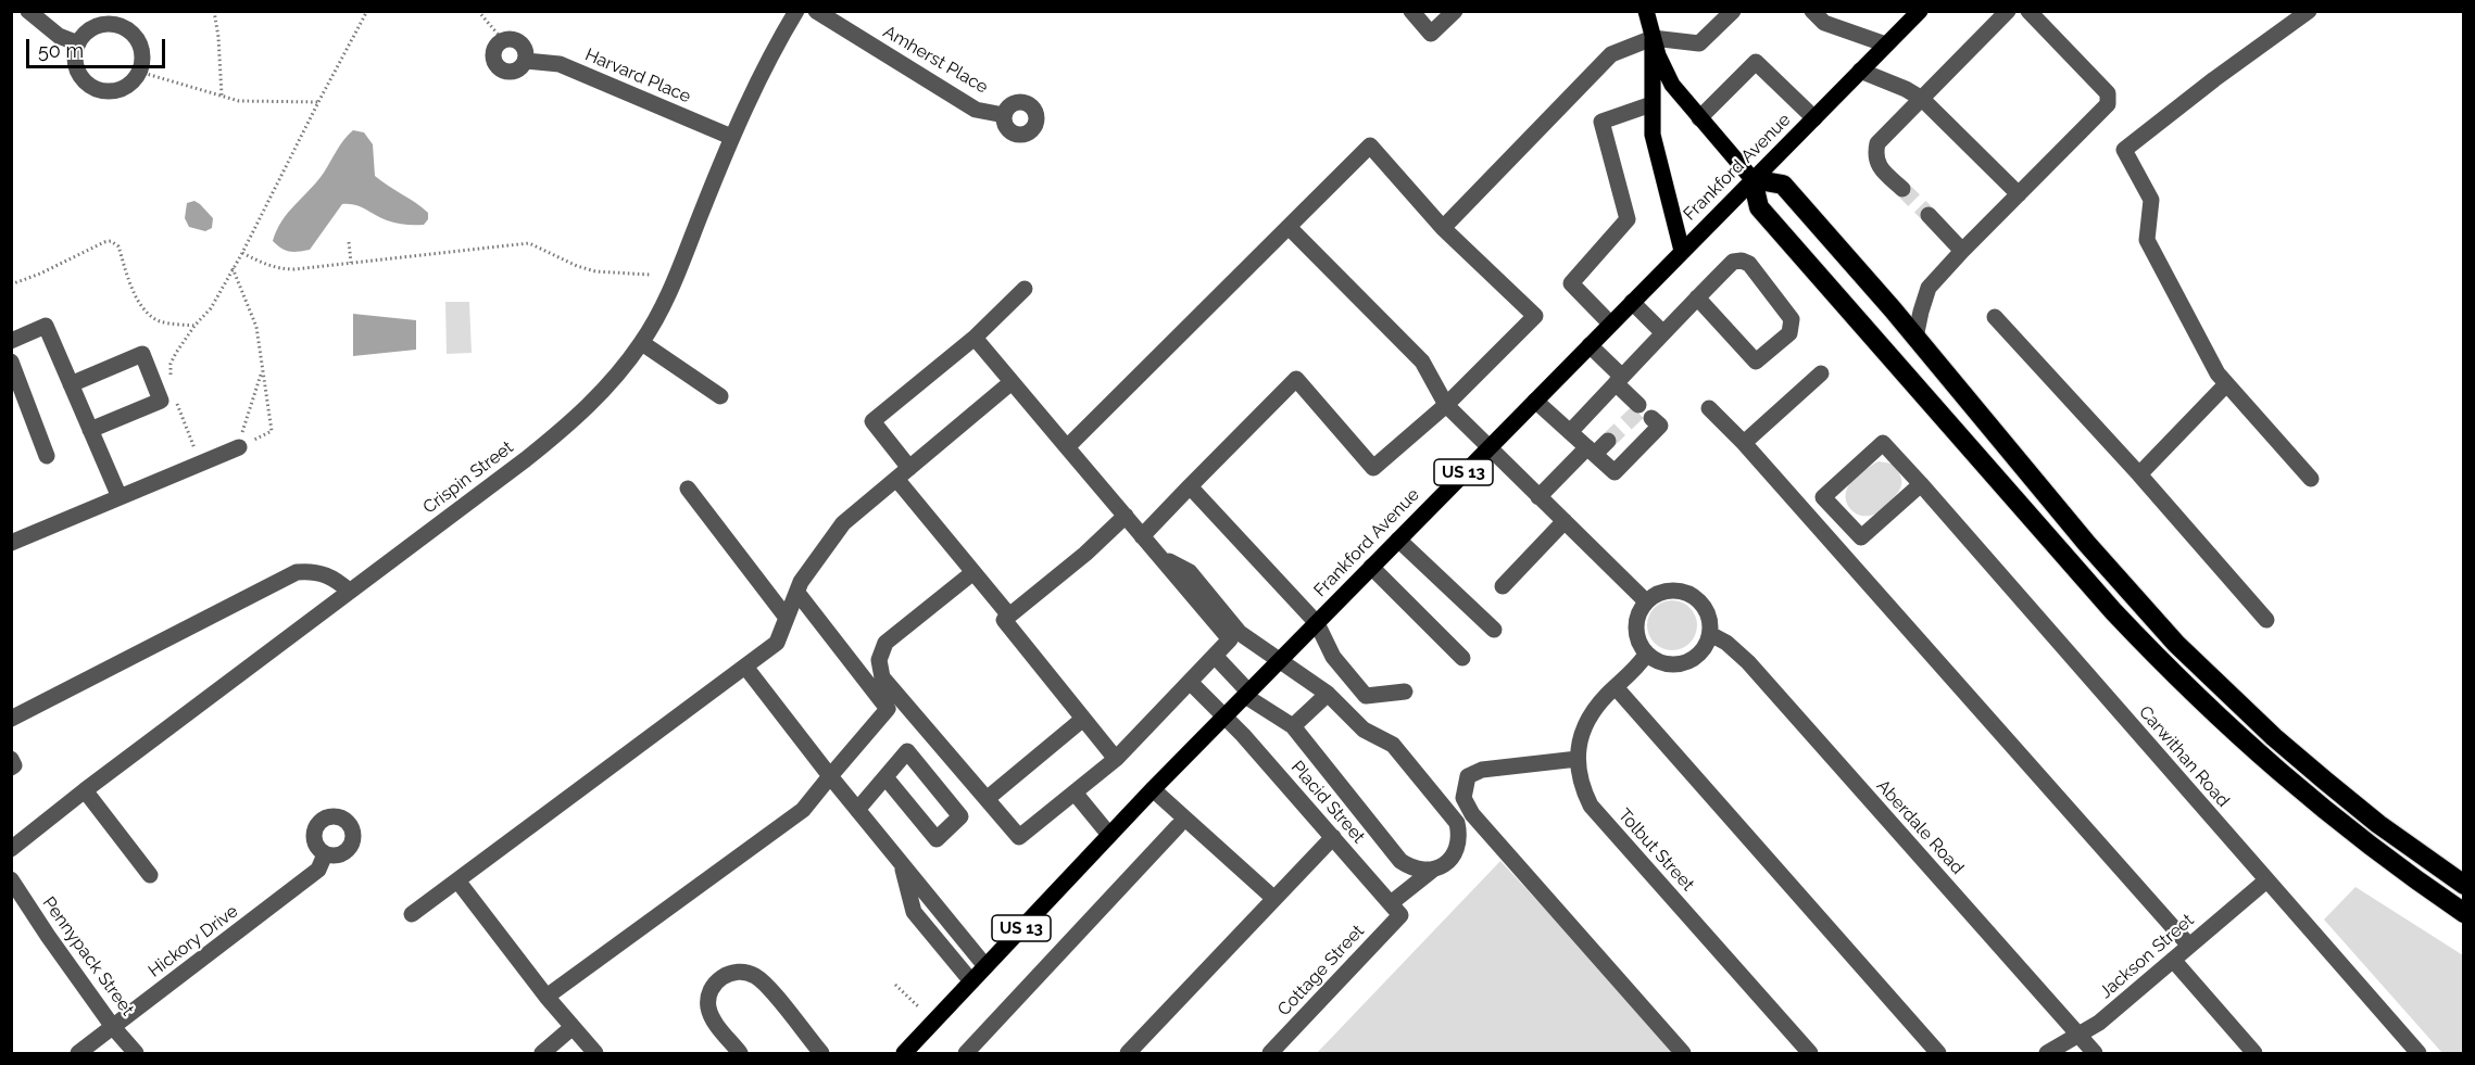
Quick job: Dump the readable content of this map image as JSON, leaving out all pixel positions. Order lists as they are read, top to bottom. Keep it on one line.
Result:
{"streets":{"main road":["Frankford Avenue","US 13"],"street":["Amherst Place","Harvard Place","Crispin Street","Carwithan Road","Placid Street","Aberdale Road","Tolbut Street","Hickory Drive","Pennypack Street","Jackson Street","Cottage Street"]},"crossings":[["Harvard Place","Crispin Street"],["Frankford Avenue","Placid Street"],["Frankford Avenue","Cottage Street"],["Carwithan Road","Jackson Street"],["Placid Street","Cottage Street"],["Aberdale Road","Tolbut Street"],["Aberdale Road","Jackson Street"],["Hickory Drive","Pennypack Street"]],"scale_bar":"50 m"}
